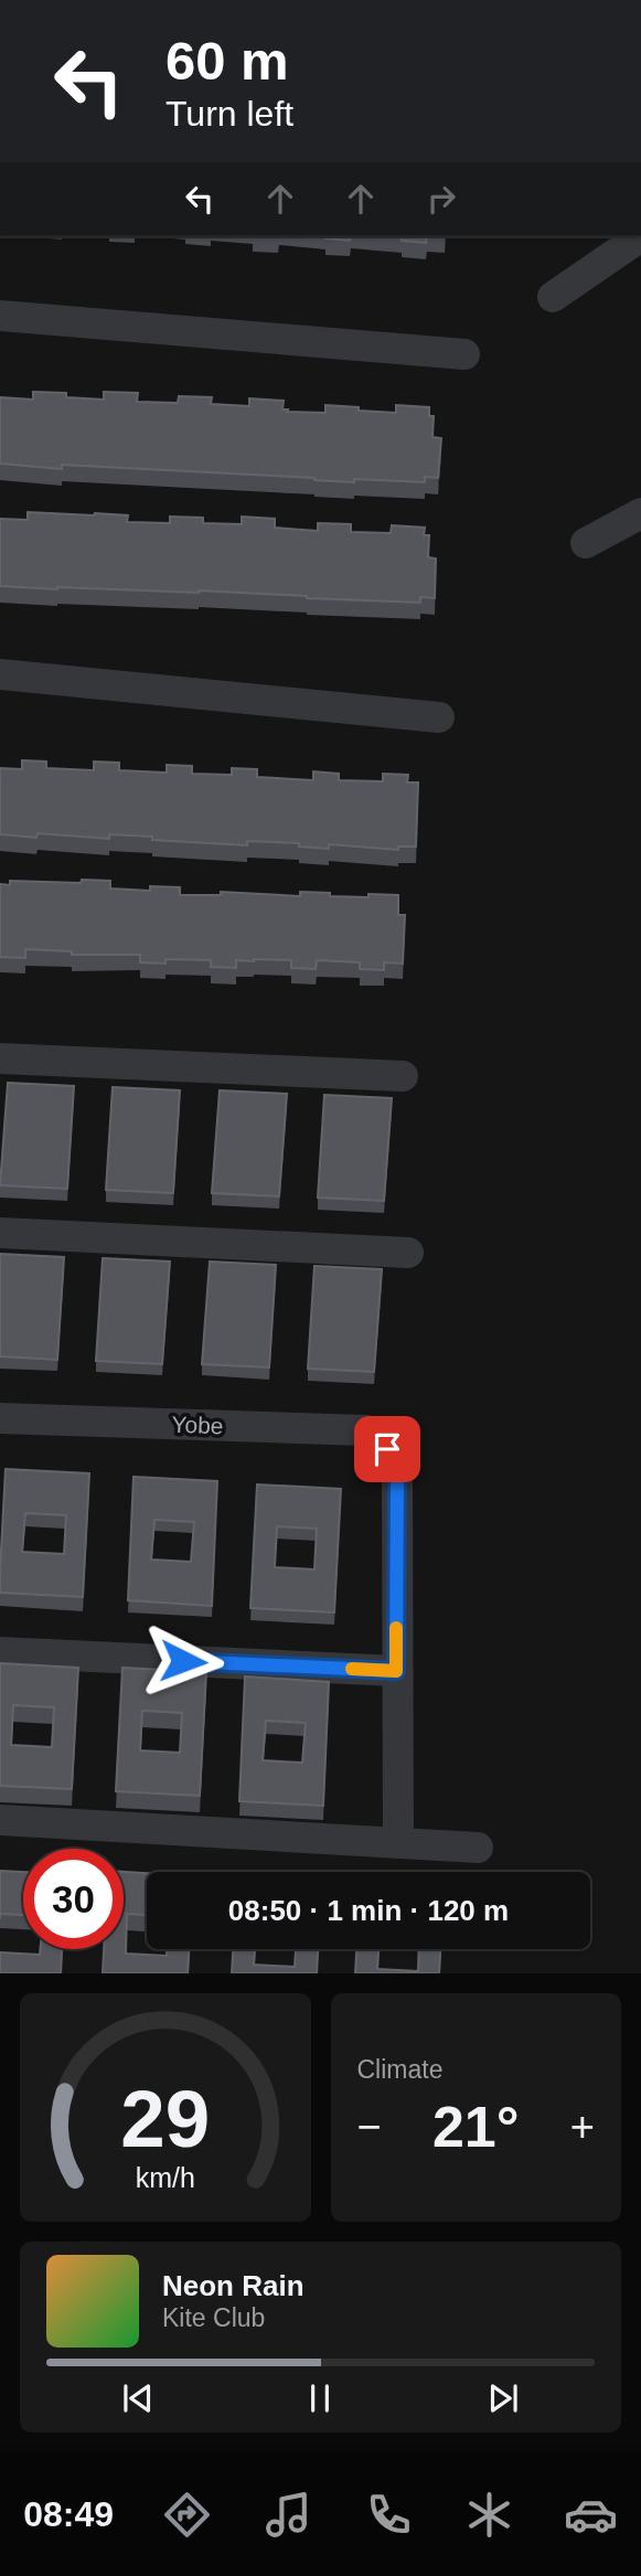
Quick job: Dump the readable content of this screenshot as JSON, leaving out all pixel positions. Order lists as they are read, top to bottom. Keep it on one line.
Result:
{"streets":{"street":["Yobe"]},"page":{"turn":["60 m","Turn left"],"limit":"30","trip":"08:50 · 1 min · 120 m","tile":"Climate","heat":["−","21°","+"],"song":["Neon Rain","Kite Club"],"tabs":"08:49","gauge":["29","km/h"]}}
